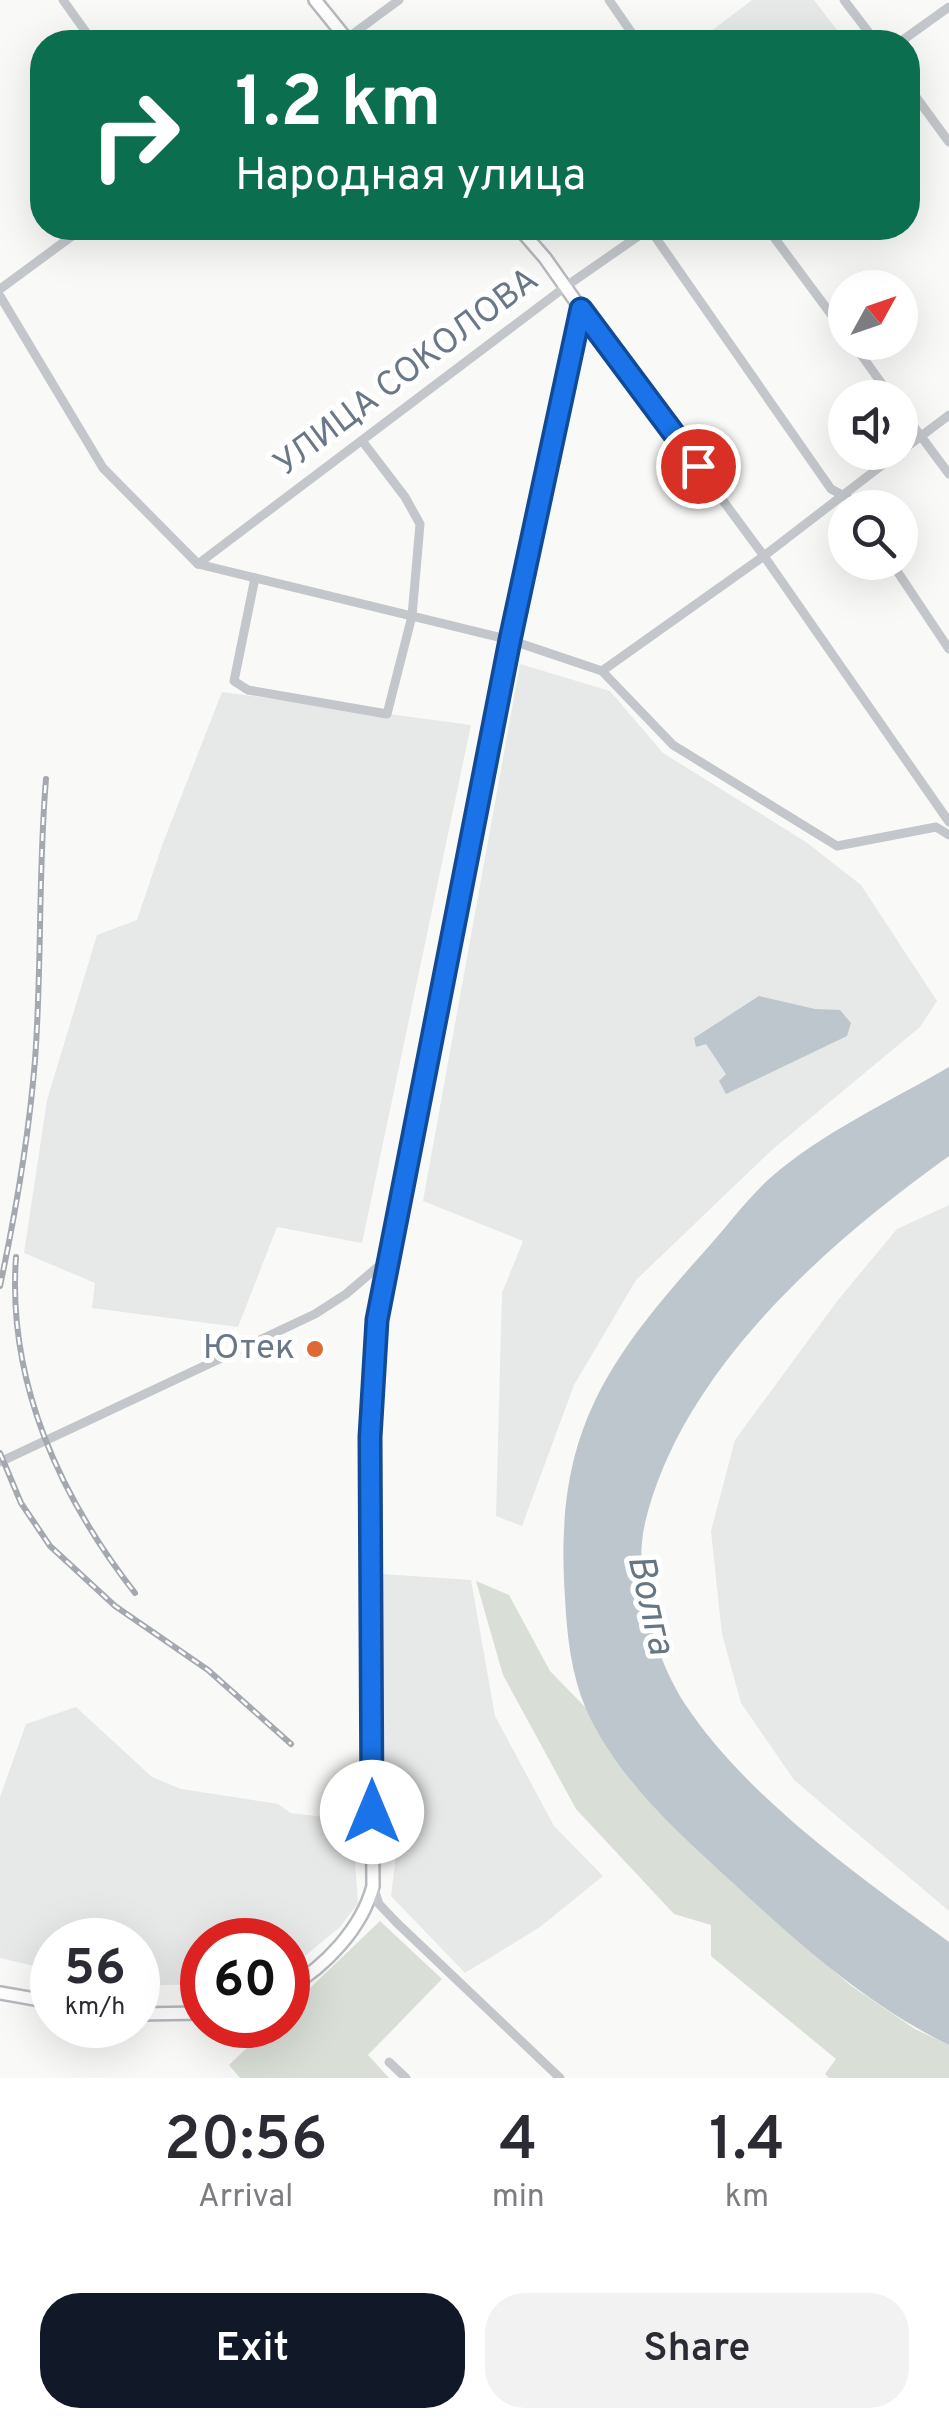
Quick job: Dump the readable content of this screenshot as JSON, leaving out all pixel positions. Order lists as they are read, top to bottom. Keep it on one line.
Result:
{"streets":{"street":["УЛИЦА СОКОЛОВА"]},"water":["Волга"],"places":["Ютек"],"north":"top right","page":{"turn":["1.2 km","Народная улица"],"speed":"56 km/h","limit":"60","eta":["20:56","Arrival","4","min","1.4","km"],"buttons":["Exit","Share"]}}
